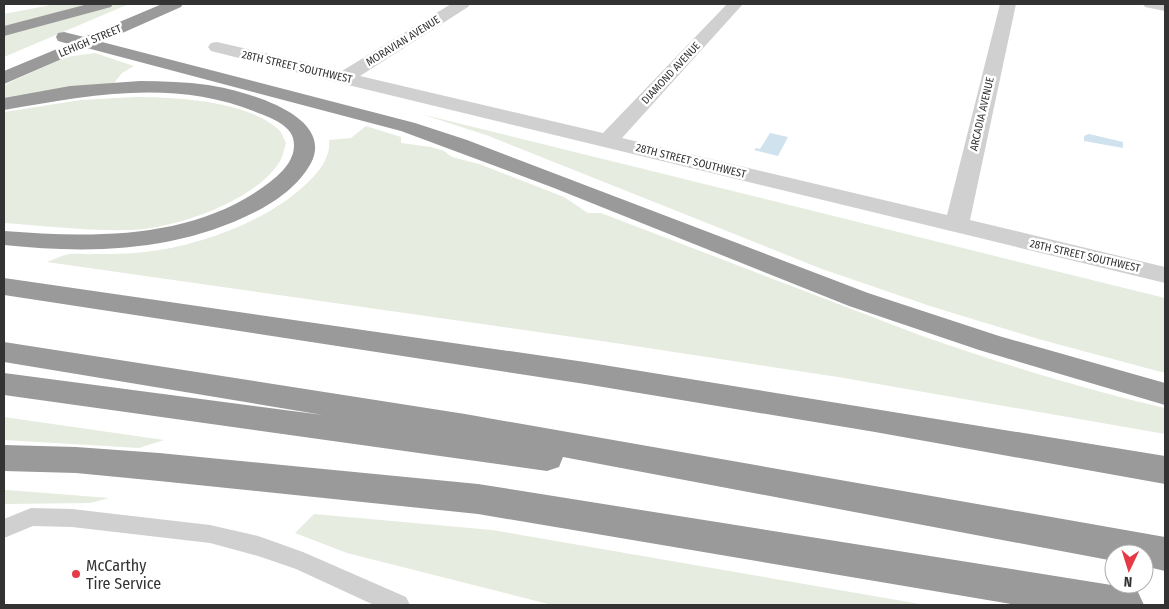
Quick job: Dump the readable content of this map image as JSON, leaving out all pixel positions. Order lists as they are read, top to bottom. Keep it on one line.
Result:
{"streets":{"highway":["LEHIGH STREET"],"street":["MORAVIAN AVENUE","28TH STREET SOUTHWEST","DIAMOND AVENUE","ARCADIA AVENUE"]},"crossings":[["MORAVIAN AVENUE","28TH STREET SOUTHWEST"],["28TH STREET SOUTHWEST","DIAMOND AVENUE"],["28TH STREET SOUTHWEST","ARCADIA AVENUE"]],"places":["McCarthy Tire Service"],"north":"bottom"}
